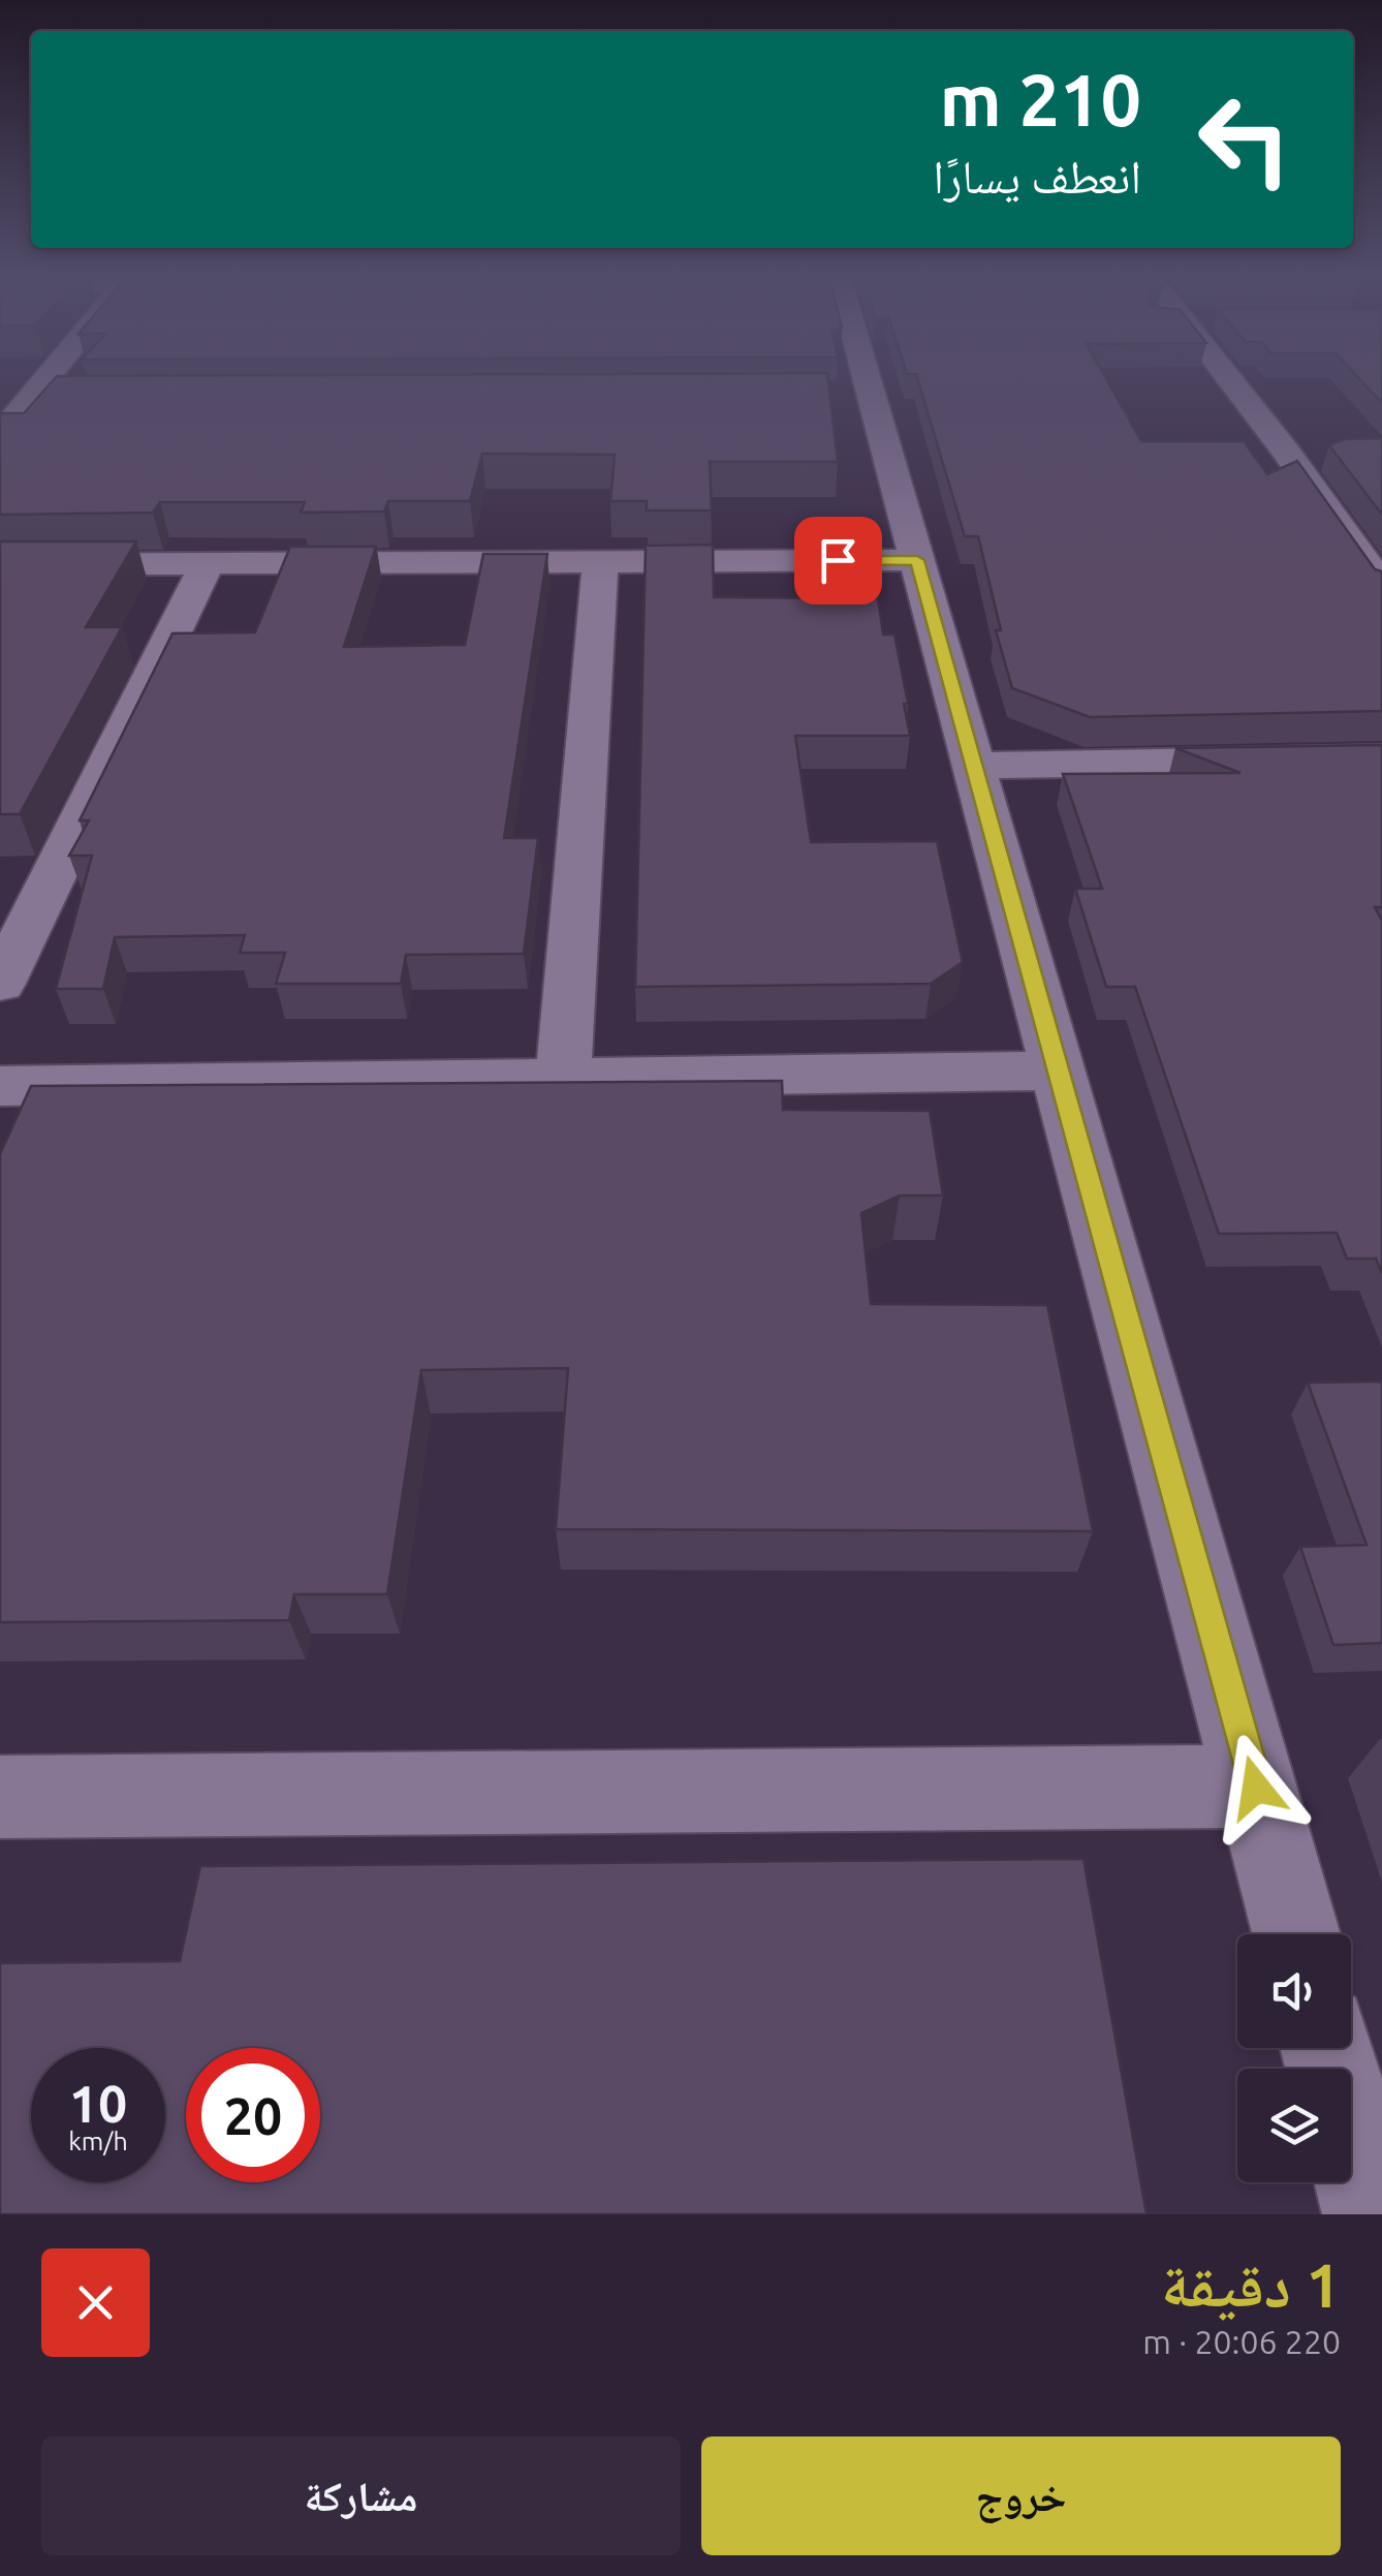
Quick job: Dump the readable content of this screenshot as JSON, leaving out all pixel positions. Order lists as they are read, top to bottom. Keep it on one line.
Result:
{"page":{"turn":["210 m","انعطف يسارًا"],"speed":"10 km/h","limit":"20","heading":["1 دقيقة","220 m · 20:06"],"buttons":["خروج","مشاركة"]}}
